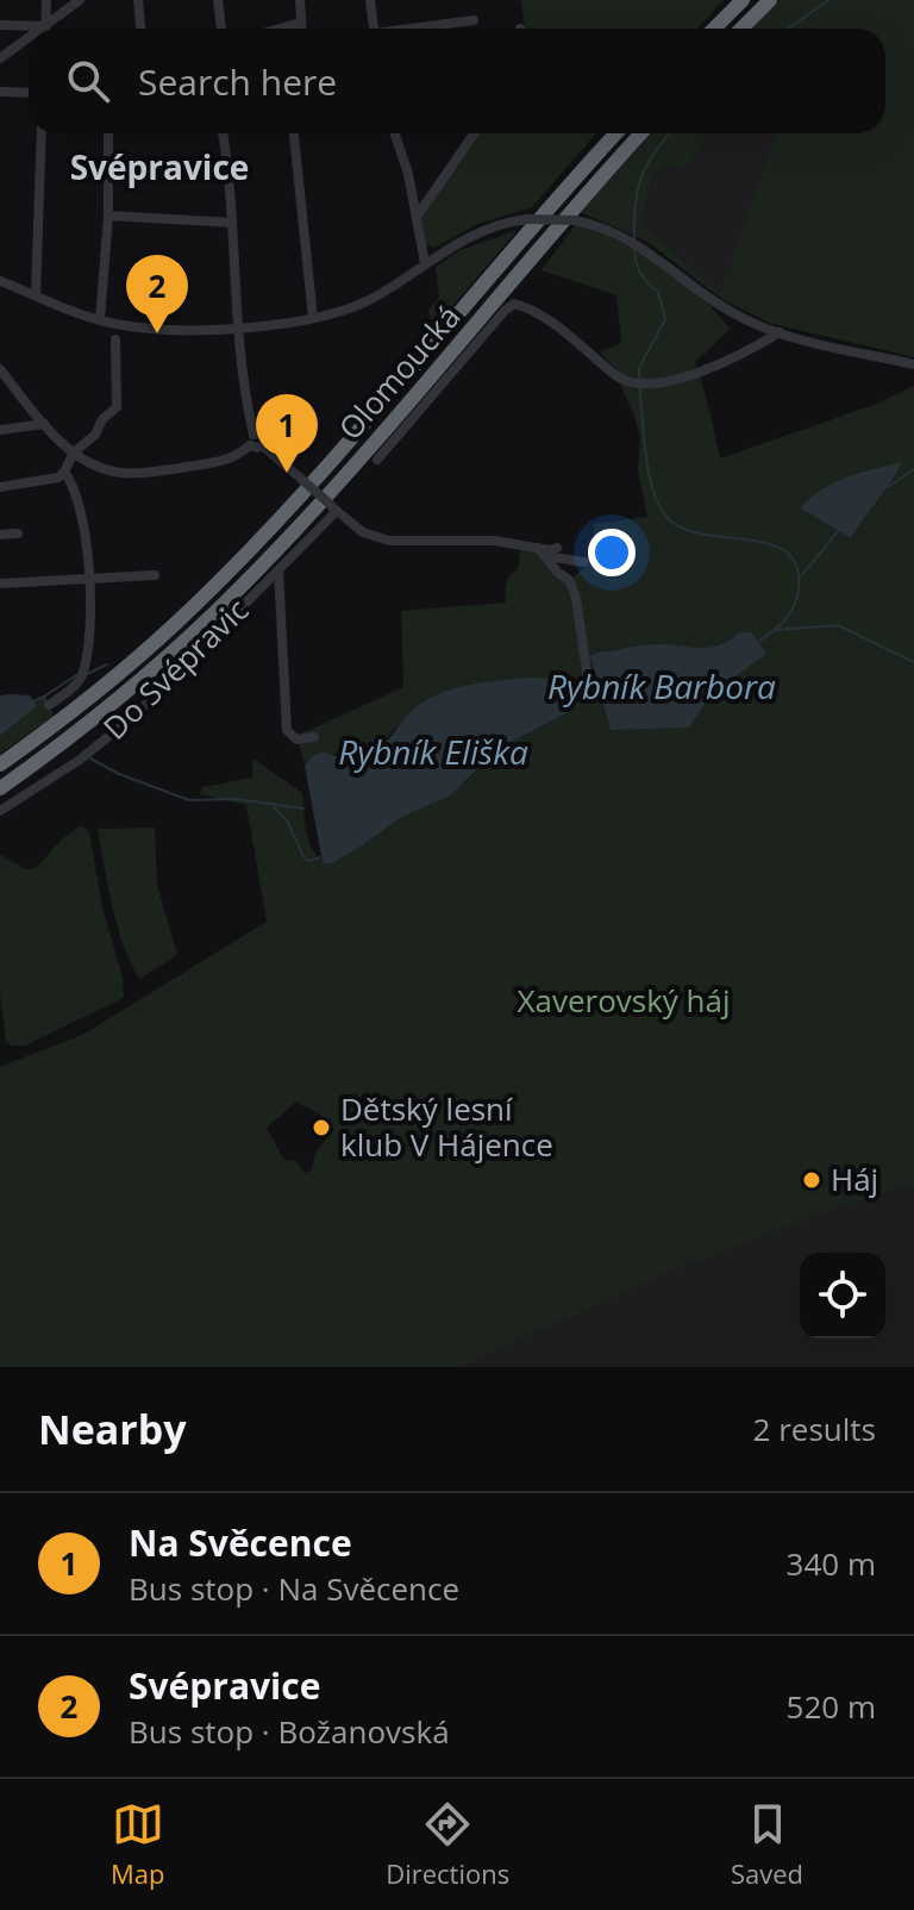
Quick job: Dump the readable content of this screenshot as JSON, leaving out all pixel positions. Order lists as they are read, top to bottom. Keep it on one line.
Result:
{"streets":{"highway":["Olomoucká"],"street":["Do Svépravic"]},"districts":["Svépravice"],"water":["Rybník Barbora","Rybník Eliška"],"parks":["Xaverovský háj"],"places":["Dětský lesní klub V Hájence","Háj"],"page":{"search":"Search here","pins":["2","1"],"heading":["Nearby","2 results"],"list":[{"mark":"1","name":"Na Svěcence","note":"Bus stop · Na Svěcence","value":"340 m"},{"mark":"2","name":"Svépravice","note":"Bus stop · Božanovská","value":"520 m"}],"nav":["Map","Directions","Saved"]}}
